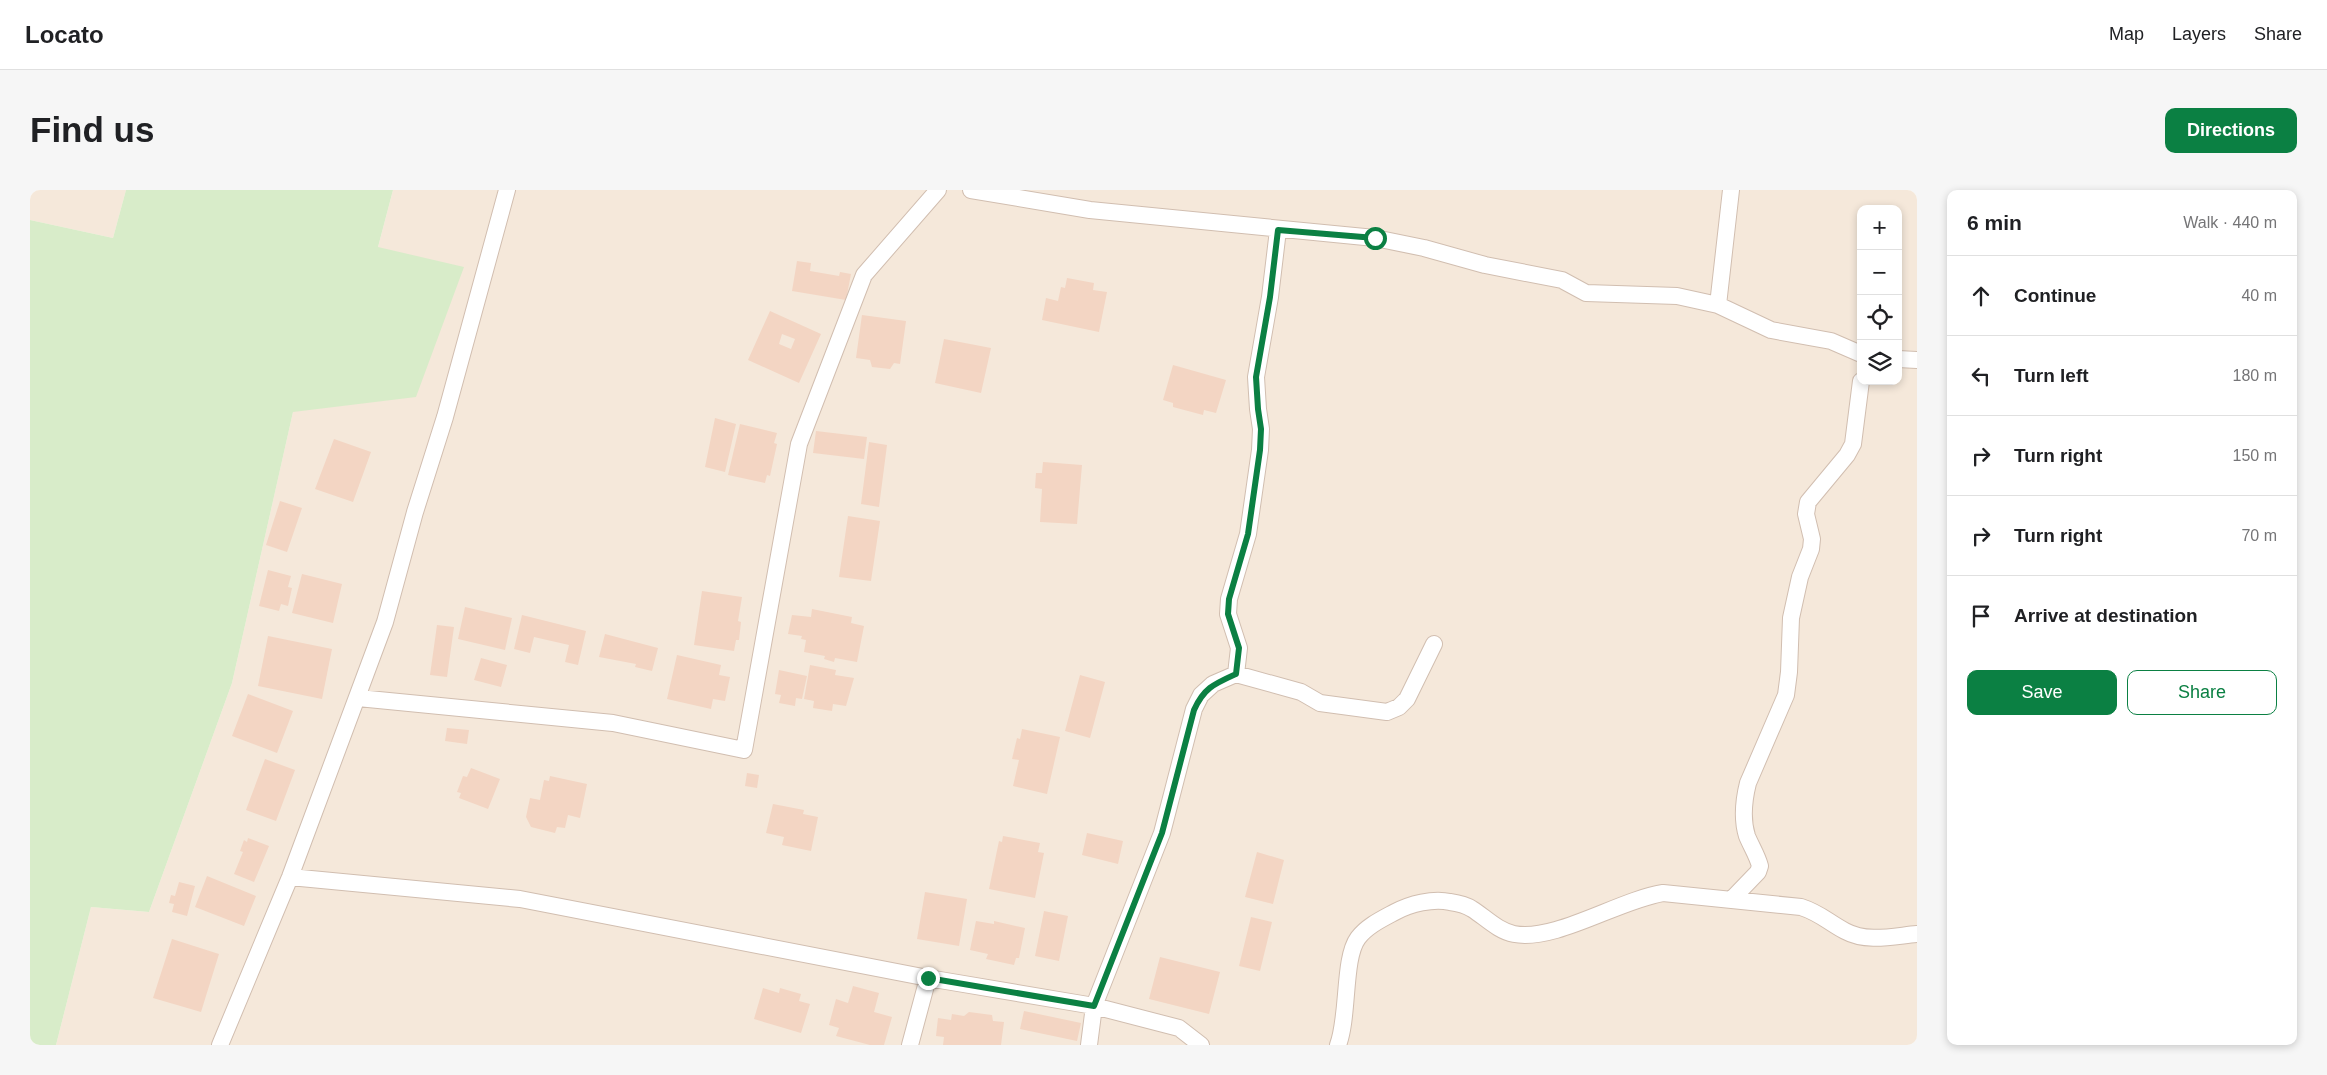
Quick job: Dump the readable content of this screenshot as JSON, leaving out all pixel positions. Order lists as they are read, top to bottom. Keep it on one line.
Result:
{"page":{"header":"Locato","nav":["Map","Layers","Share"],"buttons":["Directions",["Save","Share"]],"title":"Find us","heading":["6 min","Walk · 440 m"],"map_buttons":["+","−"],"list":[["Continue","40 m"],["Turn left","180 m"],["Turn right","150 m"],["Turn right","70 m"],"Arrive at destination"]}}
